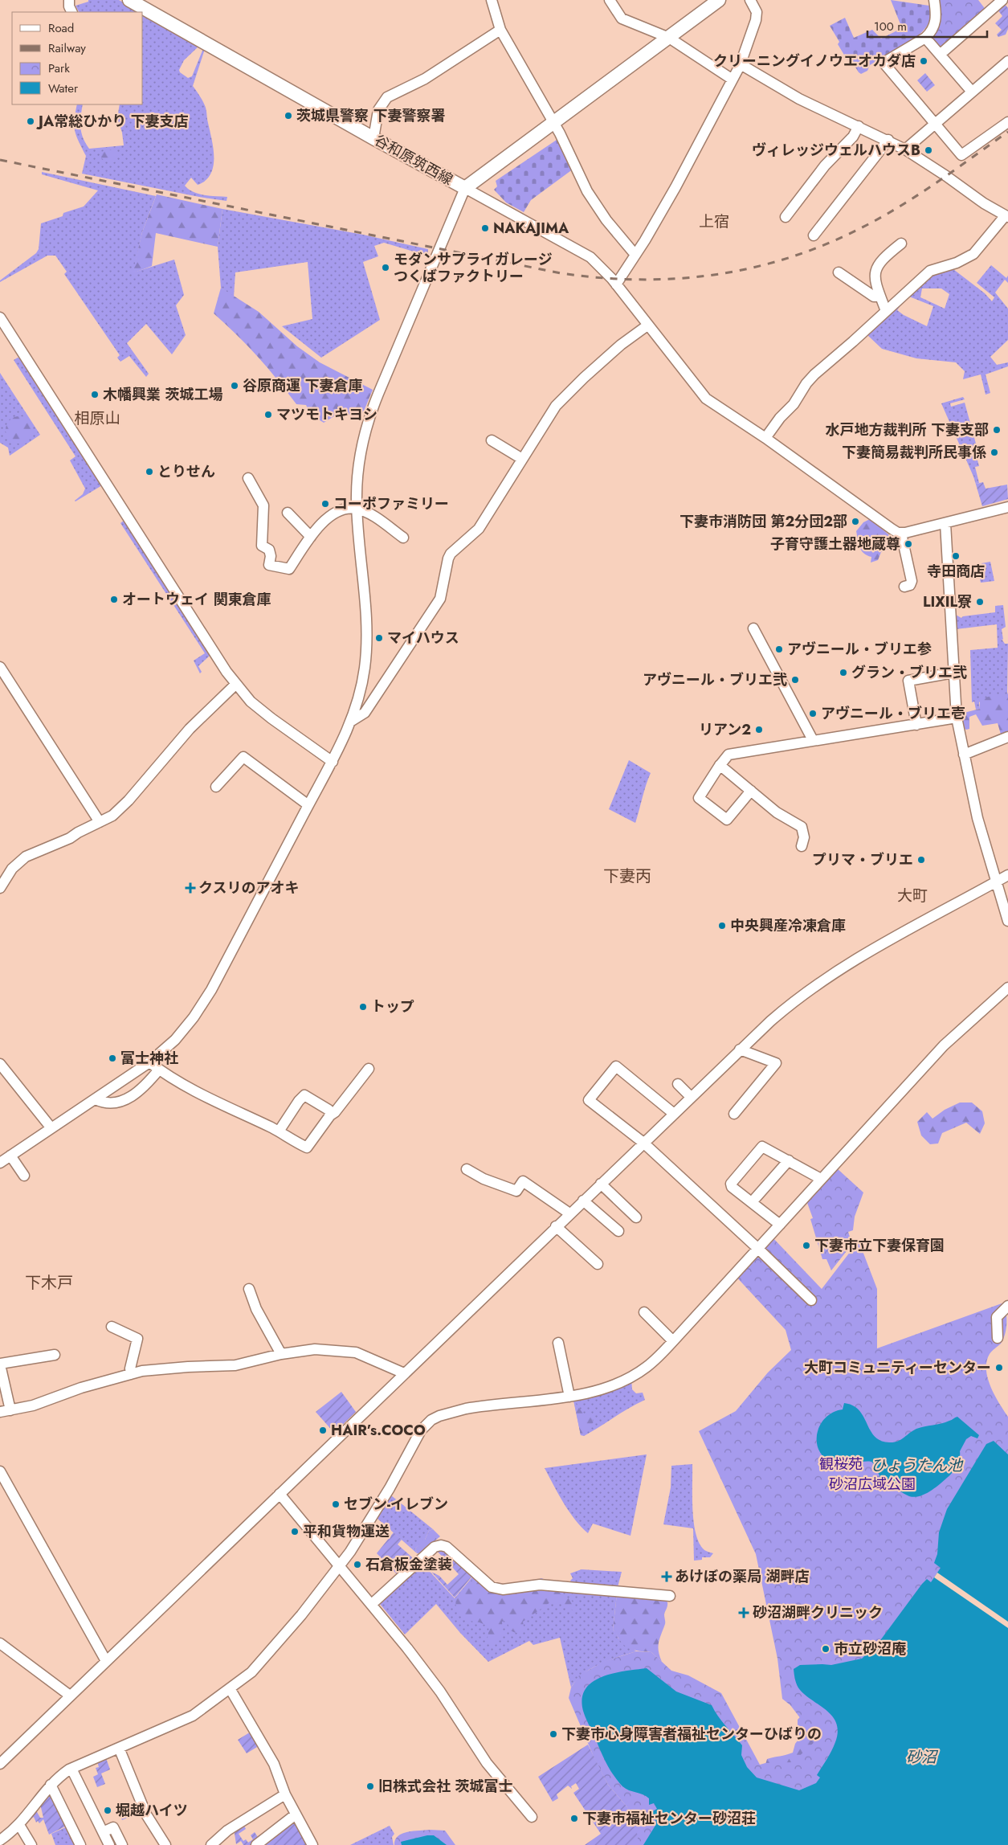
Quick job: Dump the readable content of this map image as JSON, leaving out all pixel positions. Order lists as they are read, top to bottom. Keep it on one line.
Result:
{"streets":{"main road":["谷和原筑西線"]},"districts":["上宿","相原山","下妻丙","大町","下木戸"],"water":["ひょうたん池","砂沼"],"parks":["観桜苑","砂沼広域公園"],"places":{"other":["クリーニングイノウエオカダ店","茨城県警察 下妻警察署","JA常総ひかり 下妻支店","ヴィレッジウェルハウスB","NAKAJIMA","モダンサプライガレージ つくばファクトリー","谷原商運 下妻倉庫","木幡興業 茨城工場","マツモトキヨシ","水戸地方裁判所 下妻支部","下妻簡易裁判所民事係","とりせん","コーポファミリー","下妻市消防団 第2分団2部","子育守護土器地蔵尊","寺田商店","オートウェイ 関東倉庫","LIXIL寮","マイハウス","アヴニール・ブリエ参","グラン・ブリエ弐","アヴニール・ブリエ弐","アヴニール・ブリエ壱","リアン2","プリマ・ブリエ","中央興産冷凍倉庫","トップ","富士神社","下妻市立下妻保育園","大町コミュニティーセンター","HAIR’s.COCO","セブン-イレブン","平和貨物運送","石倉板金塗装","市立砂沼庵","下妻市心身障害者福祉センターひばりの","旧株式会社 茨城富士","堀越ハイツ","下妻市福祉センター砂沼荘"],"health":["クスリのアオキ","あけぼの薬局 湖畔店","砂沼湖畔クリニック"]},"legend":["Road","Railway","Park","Water"],"scale_bar":"100 m"}
